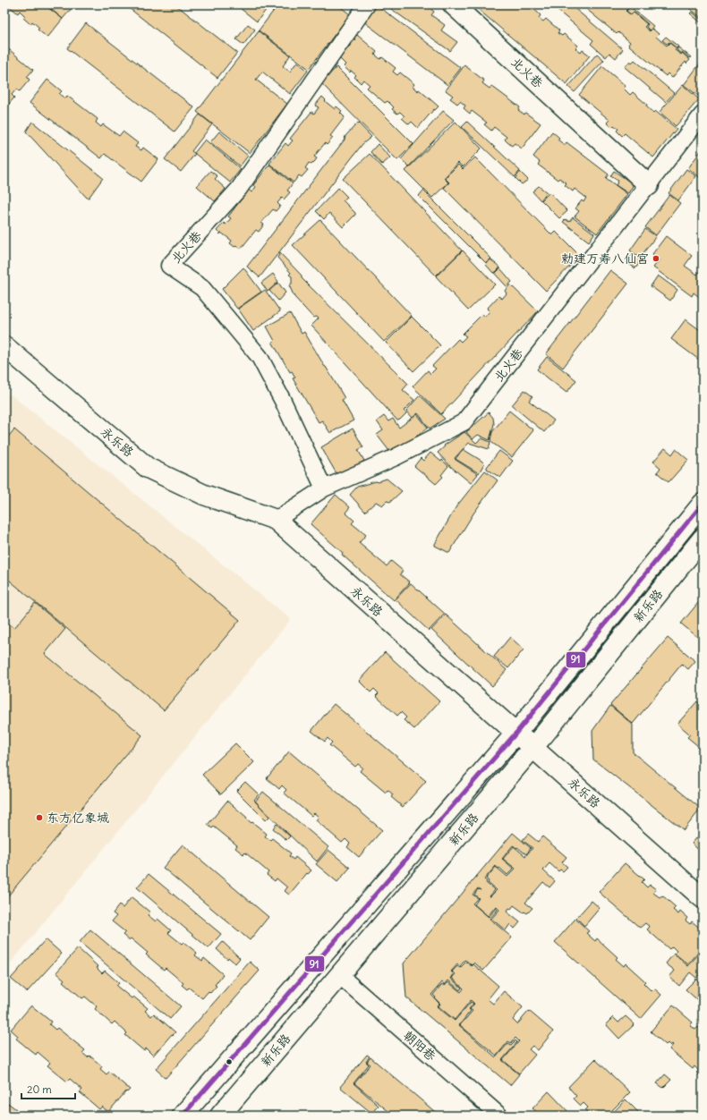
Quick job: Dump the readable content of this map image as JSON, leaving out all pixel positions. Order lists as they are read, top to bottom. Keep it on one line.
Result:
{"streets":{"main road":["北火巷","永乐路","新乐路"],"street":["朝阳巷"]},"crossings":[["北火巷","永乐路"],["永乐路","新乐路"],["新乐路","朝阳巷"]],"places":["勅建万寿八仙宫","东方亿象城"],"lines":["transit line 91"],"scale_bar":"20 m"}
